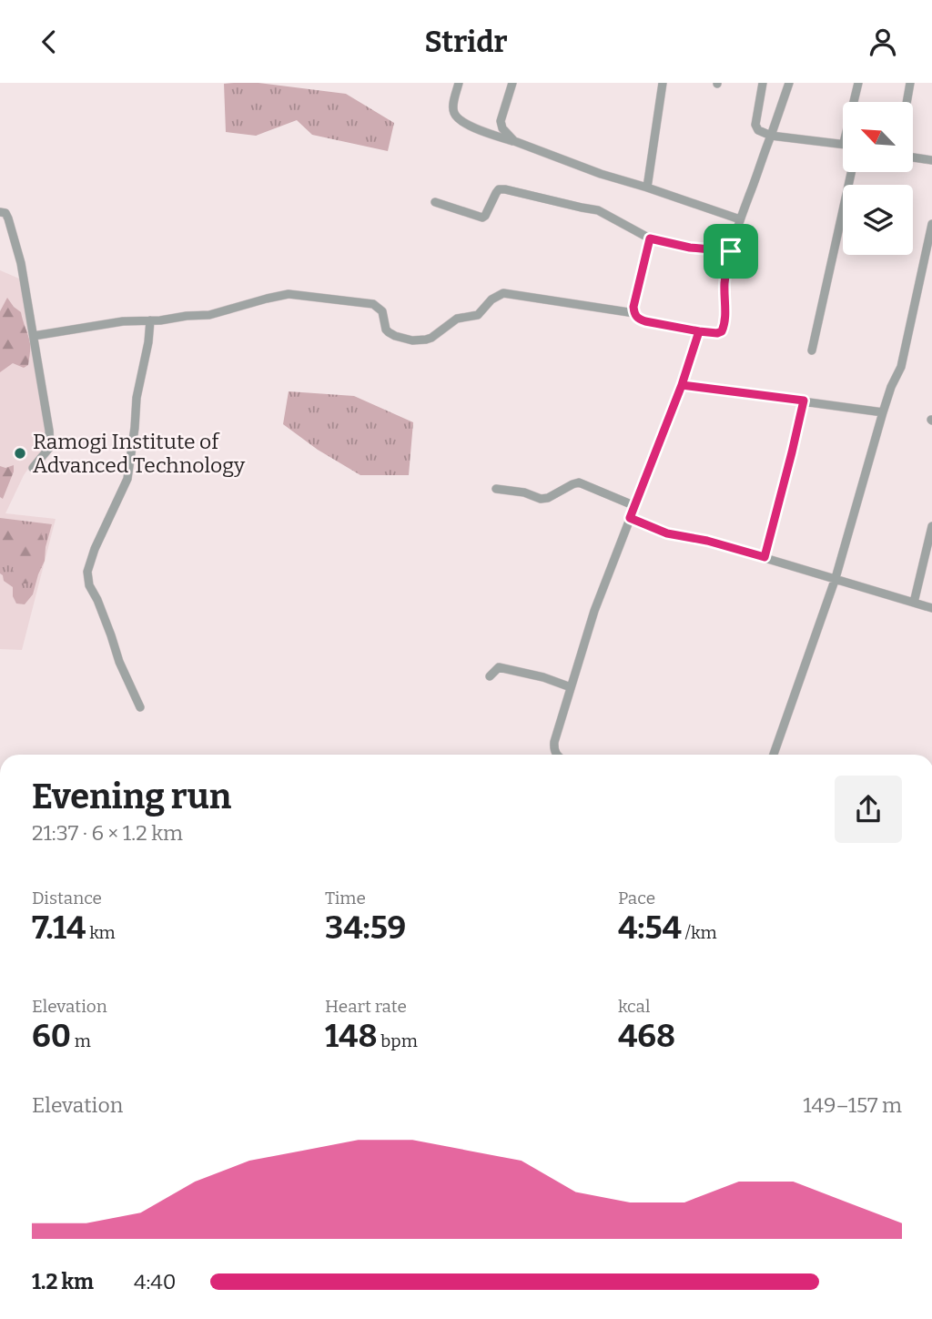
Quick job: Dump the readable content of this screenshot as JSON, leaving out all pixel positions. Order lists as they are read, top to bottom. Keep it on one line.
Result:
{"places":["Ramogi Institute of Advanced Technology"],"north":"top left","page":{"header":"Stridr","heading":["Evening run","21:37 · 6 × 1.2 km"],"stats":[["Distance","7.14 km"],["Time","34:59"],["Pace","4:54 /km"],["Elevation","60 m"],["Heart rate","148 bpm"],["kcal","468"]],"chart":["Elevation","149–157 m"],"list":[{"name":"1.2 km","note":"4:40"}]}}
